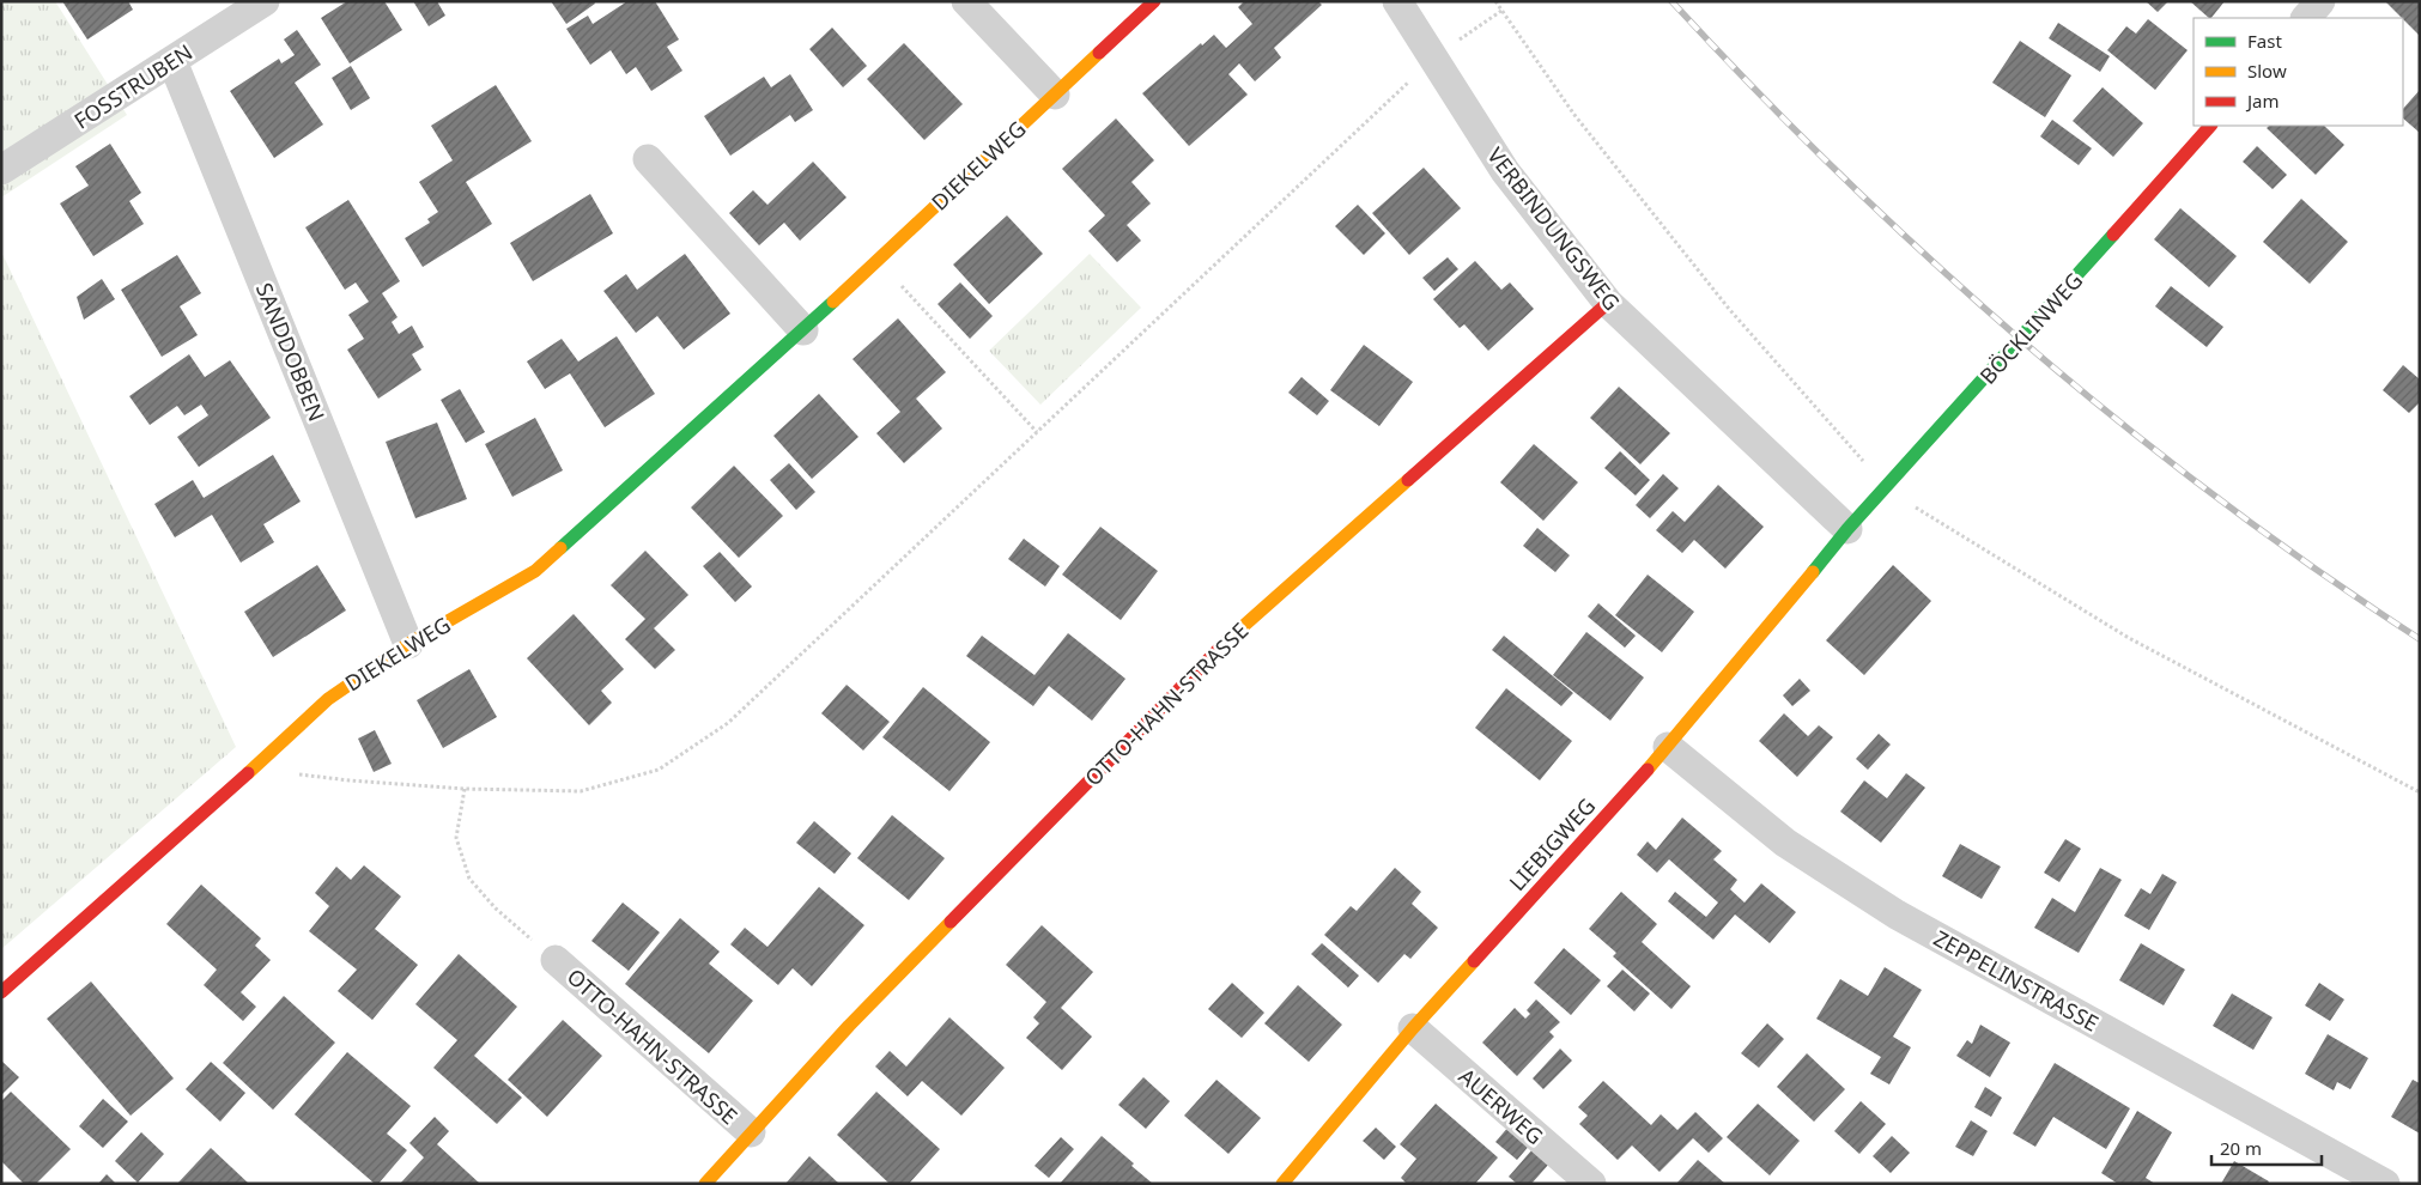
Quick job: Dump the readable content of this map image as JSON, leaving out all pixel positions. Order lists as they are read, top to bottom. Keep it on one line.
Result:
{"streets":{"street":["FOSSTRUBEN","DIEKELWEG","VERBINDUNGSWEG","BÖCKLINWEG","SANDDOBBEN","OTTO-HAHN-STRASSE","LIEBIGWEG","ZEPPELINSTRASSE","AUERWEG"]},"crossings":[["FOSSTRUBEN","SANDDOBBEN"],["DIEKELWEG","SANDDOBBEN"],["VERBINDUNGSWEG","BÖCKLINWEG"],["VERBINDUNGSWEG","OTTO-HAHN-STRASSE"],["VERBINDUNGSWEG","LIEBIGWEG"],["BÖCKLINWEG","LIEBIGWEG"],["LIEBIGWEG","ZEPPELINSTRASSE"],["LIEBIGWEG","AUERWEG"]],"legend":["Fast","Slow","Jam"],"scale_bar":"20 m"}
